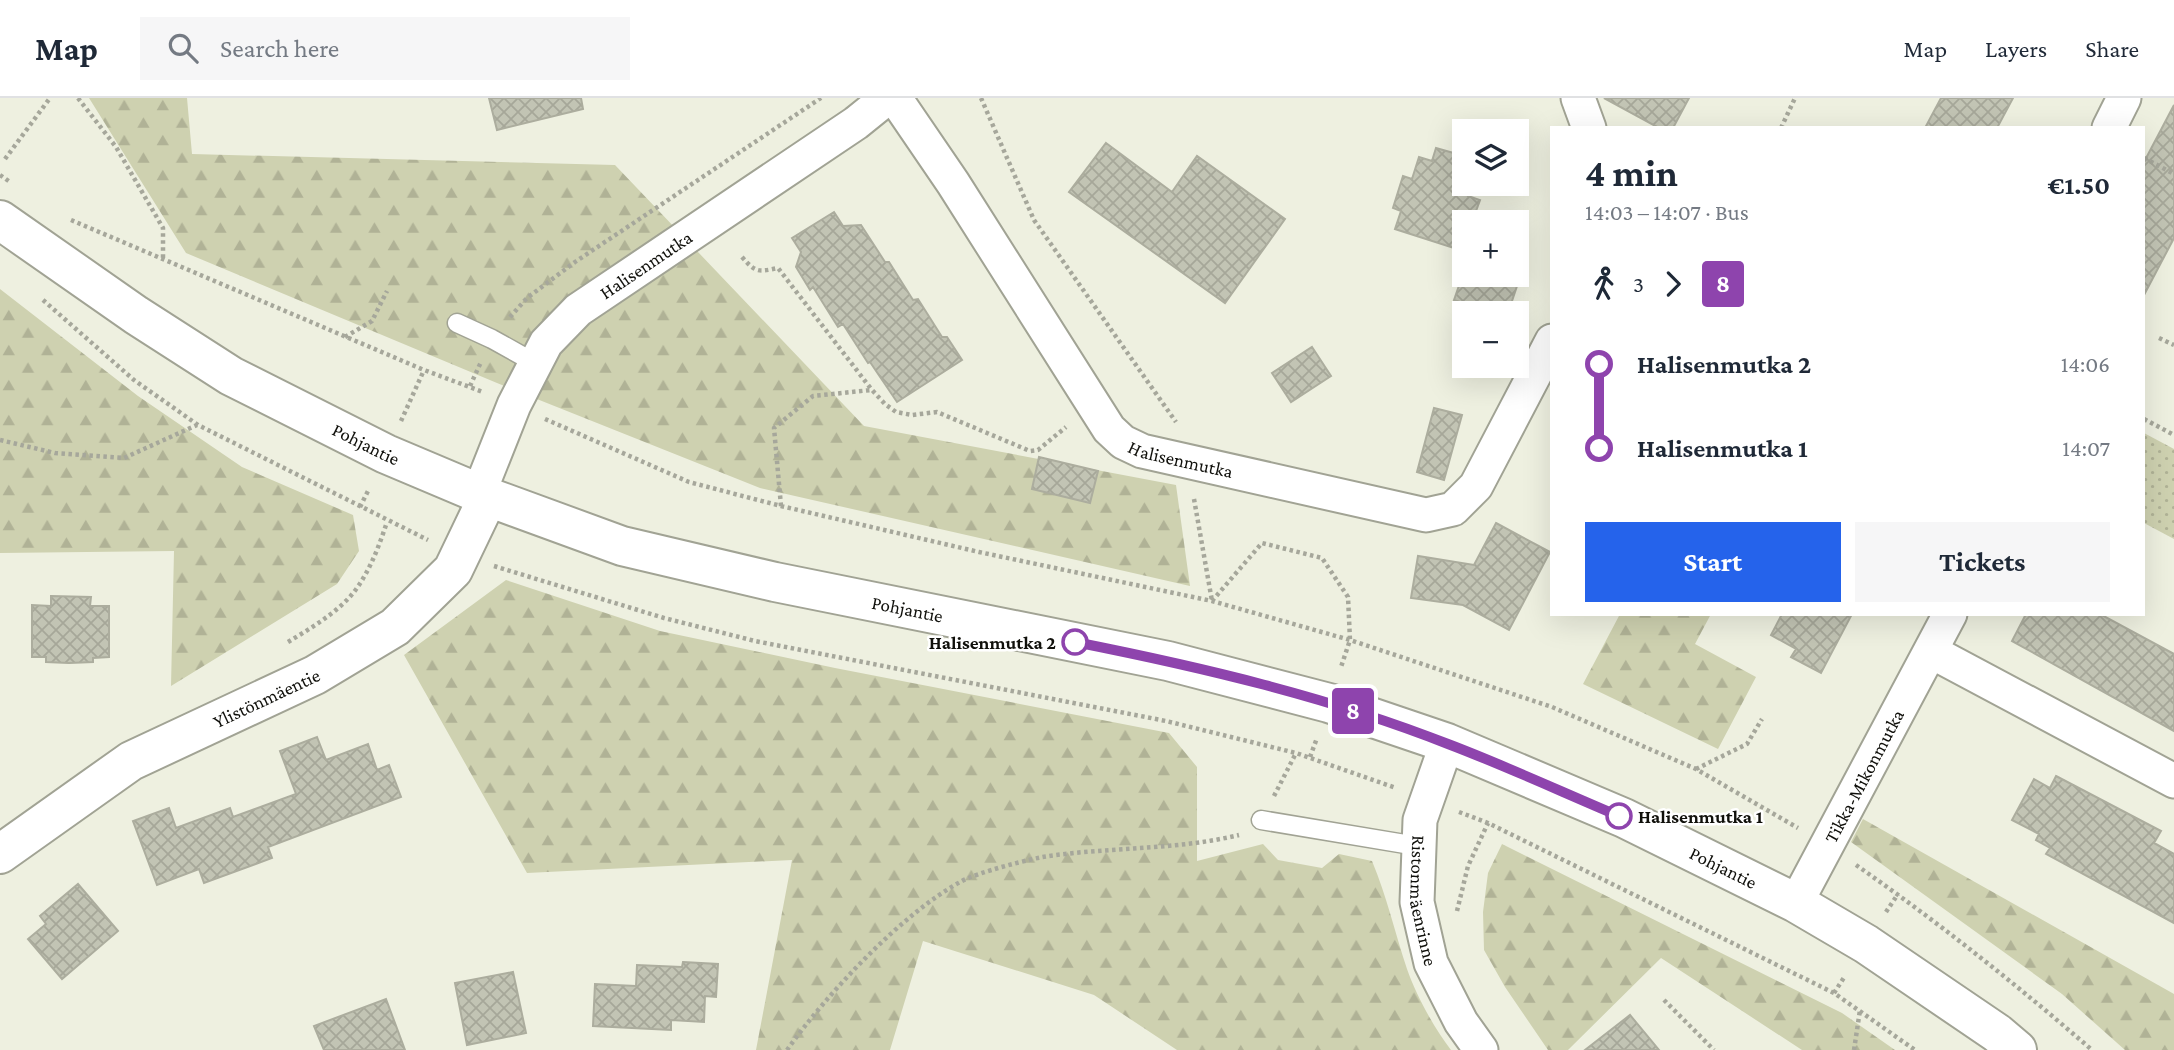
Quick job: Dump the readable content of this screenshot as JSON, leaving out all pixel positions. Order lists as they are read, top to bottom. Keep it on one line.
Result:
{"streets":{"street":["Halisenmutka","Pohjantie","Ylistönmäentie","Tikka-Mikonmutka","Ristonmäenrinne"]},"crossings":[["Halisenmutka","Pohjantie"],["Halisenmutka","Ylistönmäentie"],["Pohjantie","Ylistönmäentie"],["Pohjantie","Tikka-Mikonmutka"],["Pohjantie","Ristonmäenrinne"]],"places":["Halisenmutka 2","Halisenmutka 1"],"lines":["bus line 8"],"page":{"header":"Map","search":"Search here","nav":["Map","Layers","Share"],"on_map":"8","map_buttons":["+","−"],"heading":["4 min","14:03 – 14:07 · Bus","€1.50"],"legs":["3","8"],"list":[{"name":"Halisenmutka 2","value":"14:06"},{"name":"Halisenmutka 1","value":"14:07"}],"buttons":["Start","Tickets"]}}
